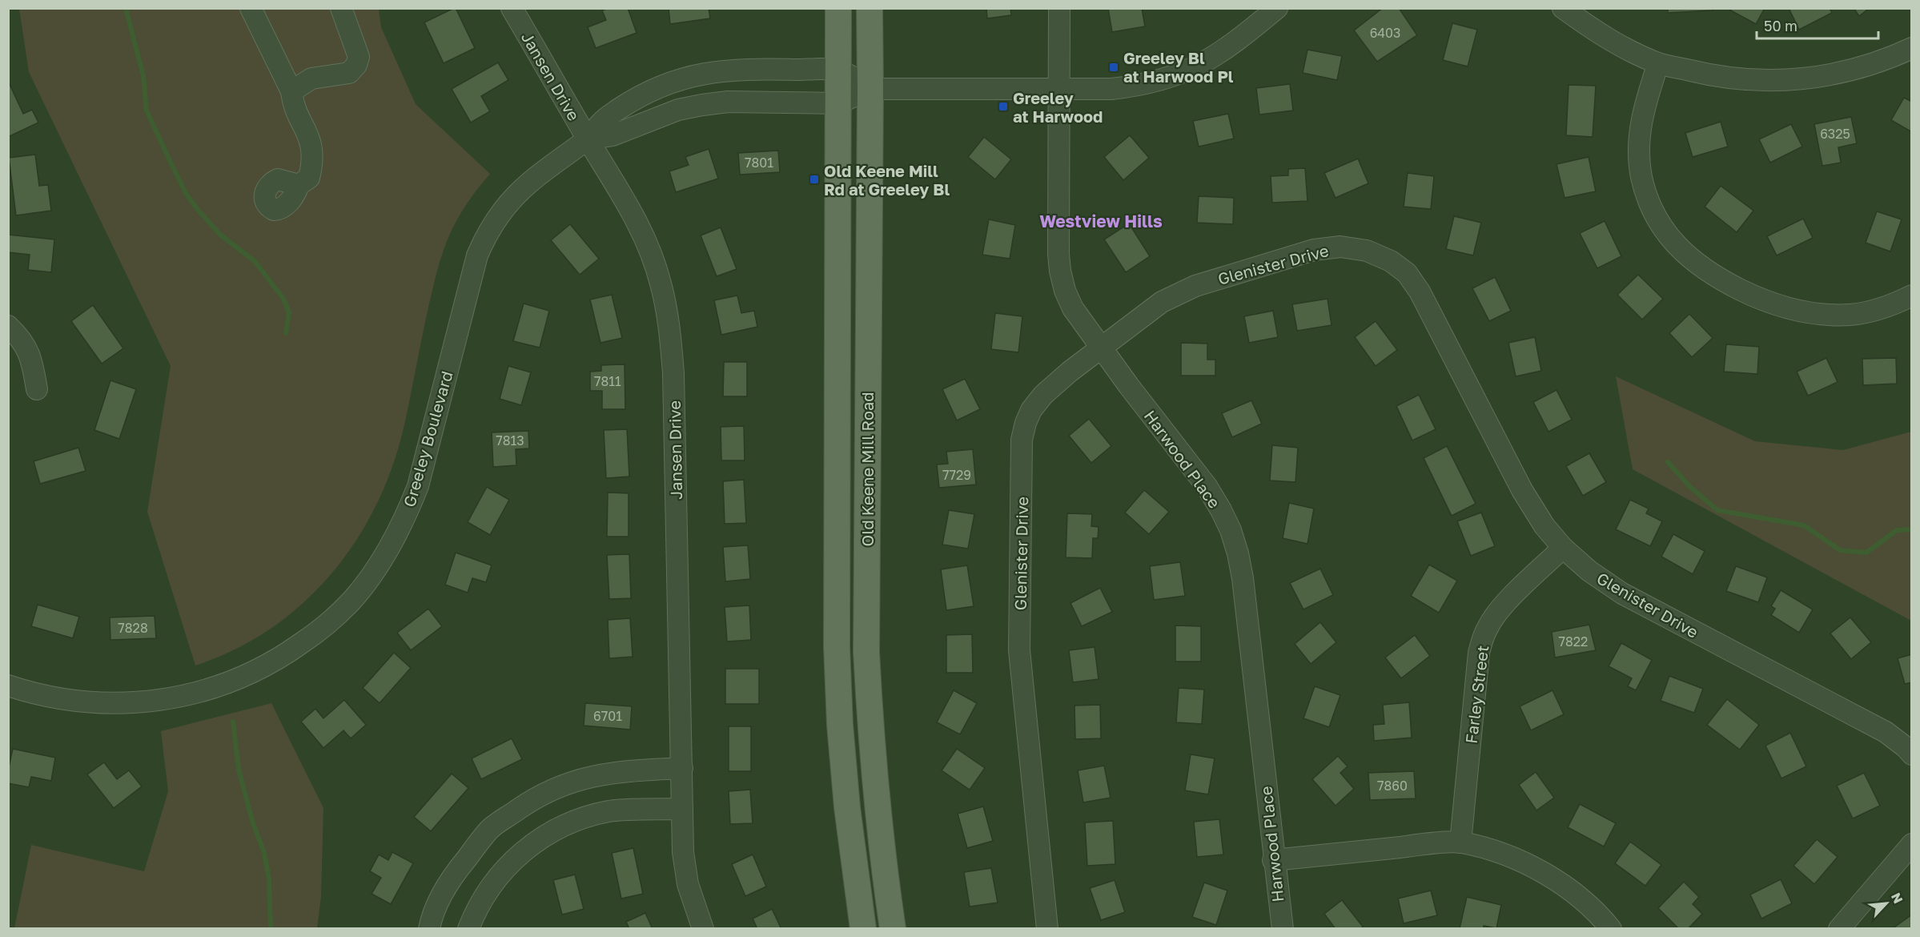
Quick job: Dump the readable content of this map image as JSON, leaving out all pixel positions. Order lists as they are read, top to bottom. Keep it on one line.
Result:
{"streets":{"main road":["Old Keene Mill Road"],"street":["Jansen Drive","Glenister Drive","Greeley Boulevard","Harwood Place","Farley Street"]},"crossings":[["Jansen Drive","Greeley Boulevard"],["Glenister Drive","Harwood Place"],["Glenister Drive","Farley Street"],["Greeley Boulevard","Harwood Place"],["Greeley Boulevard","Old Keene Mill Road"]],"districts":["Westview Hills"],"places":{"transit":["Greeley Bl at Harwood Pl","Greeley at Harwood","Old Keene Mill Rd at Greeley Bl"]},"house_numbers":["6403","6325","7801","7811","7813","7729","7828","7822","6701","7860"],"scale_bar":"50 m","north":"top right"}
